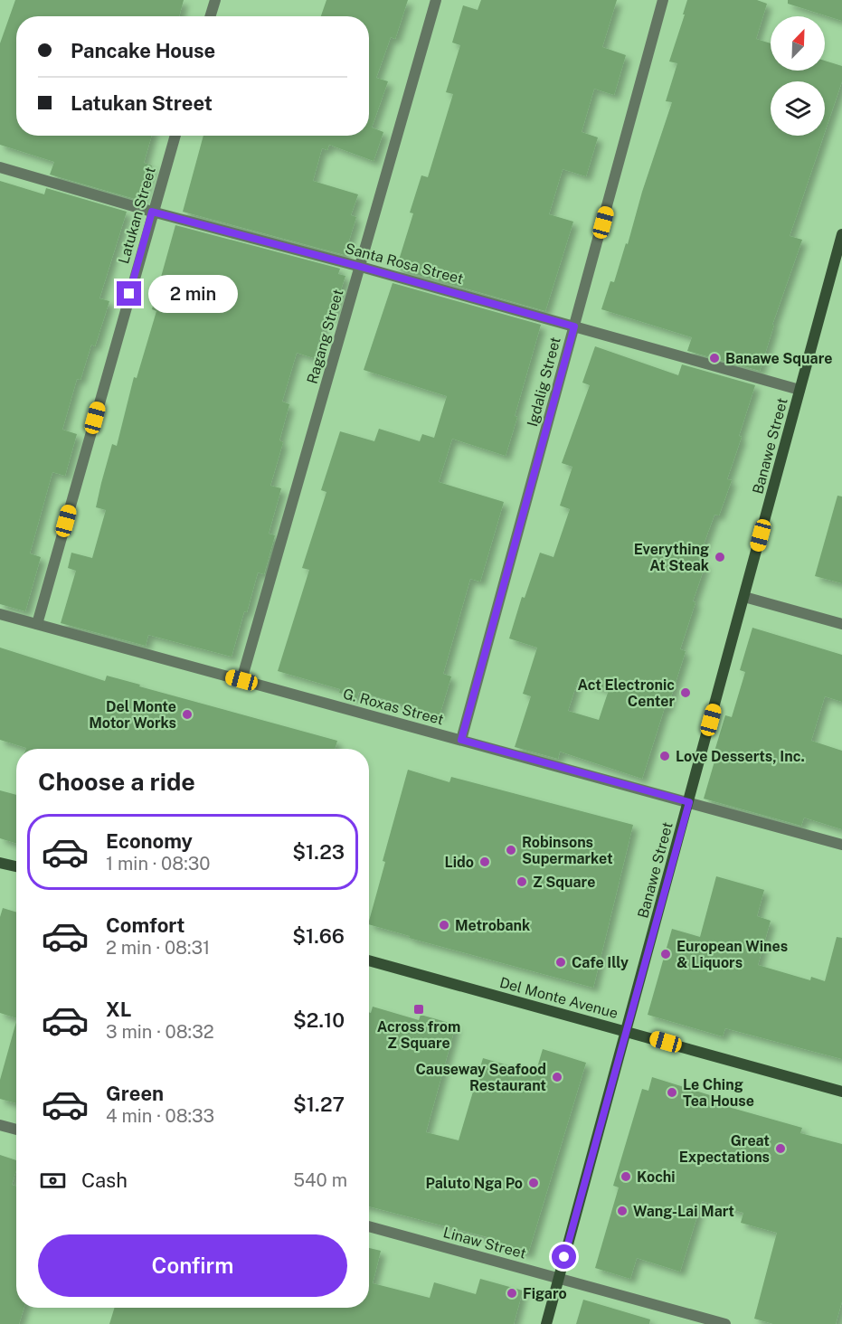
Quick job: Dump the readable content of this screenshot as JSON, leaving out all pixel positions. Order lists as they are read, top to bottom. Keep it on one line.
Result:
{"streets":{"main road":["Banawe Street","Del Monte Avenue"],"street":["Latukan Street","Santa Rosa Street","Ragang Street","Igdalig Street","G. Roxas Street","Linaw Street"]},"crossings":[["Latukan Street","Santa Rosa Street"],["Latukan Street","G. Roxas Street"],["Santa Rosa Street","Ragang Street"],["Santa Rosa Street","Igdalig Street"],["Santa Rosa Street","Banawe Street"],["Ragang Street","G. Roxas Street"],["Igdalig Street","G. Roxas Street"],["Banawe Street","G. Roxas Street"],["Banawe Street","Del Monte Avenue"],["Banawe Street","Linaw Street"]],"places":{"other":["Banawe Square","Everything At Steak","Act Electronic Center","Del Monte Motor Works","Love Desserts, Inc.","Robinsons Supermarket","Lido","Z Square","Metrobank","European Wines & Liquors","Cafe Illy","Causeway Seafood Restaurant","Le Ching Tea House","Great Expectations","Kochi","Paluto Nga Po","Wang-Lai Mart","Figaro"],"transit":["Across from Z Square"]},"north":"top right","page":{"banner":["Pancake House","Latukan Street"],"bubble":"2 min","heading":"Choose a ride","list":[{"name":"Economy","note":"1 min · 08:30","value":"$1.23"},{"name":"Comfort","note":"2 min · 08:31","value":"$1.66"},{"name":"XL","note":"3 min · 08:32","value":"$2.10"},{"name":"Green","note":"4 min · 08:33","value":"$1.27"}],"pay":["Cash","540 m"],"buttons":"Confirm"}}
